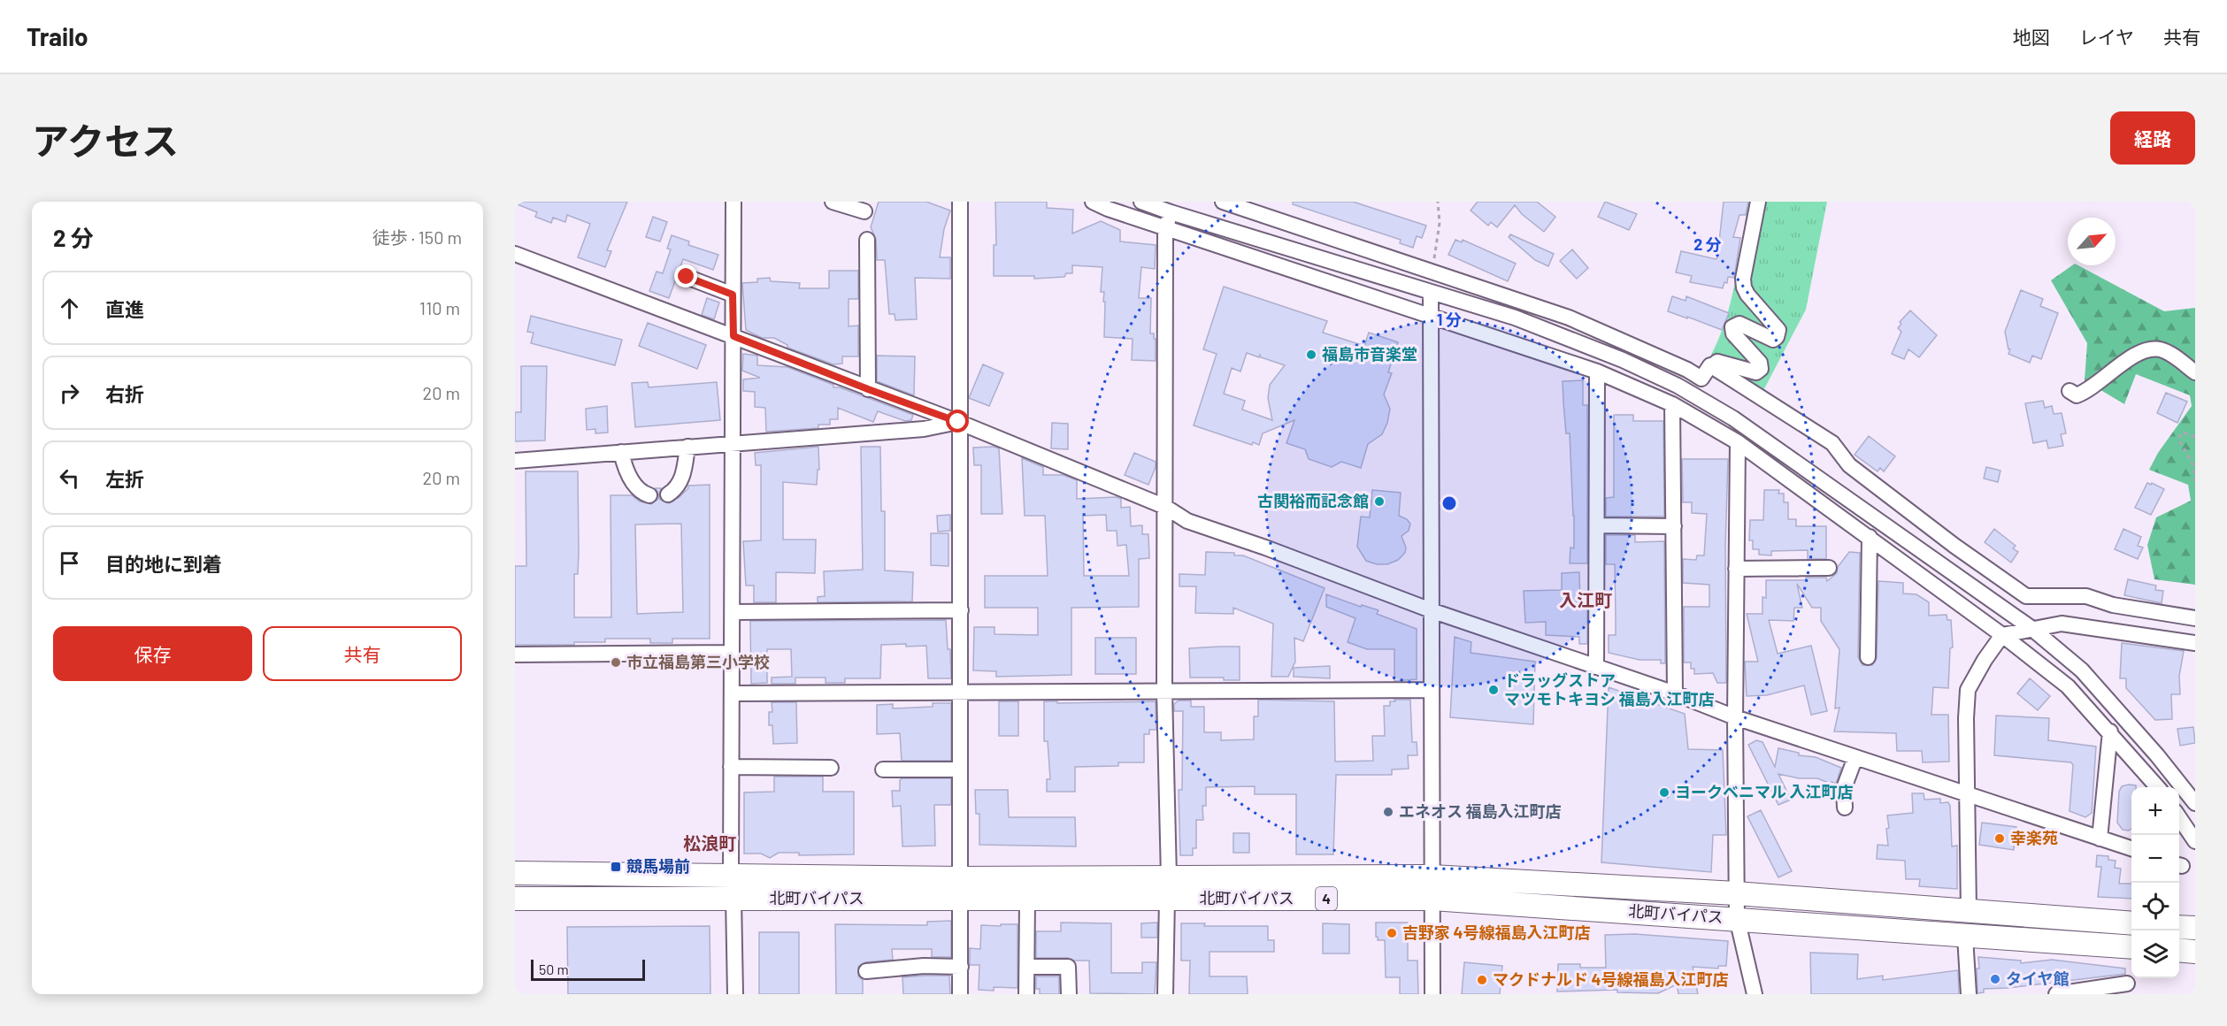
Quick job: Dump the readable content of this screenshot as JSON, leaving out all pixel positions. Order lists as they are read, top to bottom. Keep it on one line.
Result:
{"streets":{"highway":["北町バイパス","4"]},"districts":["入江町","松浪町"],"places":{"other":["福島市音楽堂","古関裕而記念館","市立福島第三小学校","ドラッグストア マツモトキヨシ 福島入江町店","ヨークベニマル 入江町店","エネオス 福島入江町店","幸楽苑","吉野家 4号線福島入江町店","タイヤ館","マクドナルド 4号線福島入江町店"],"transit":["競馬場前"]},"scale_bar":"50 m","north":"top right","page":{"header":"Trailo","nav":["地図","レイヤ","共有"],"title":"アクセス","buttons":["経路",["保存","共有"]],"heading":["2 分","徒歩 · 150 m"],"list":[["直進","110 m"],["右折","20 m"],["左折","20 m"],"目的地に到着"],"map_buttons":["+","−"],"scale":"50 m"},"rings":["2 分","1 分"]}
